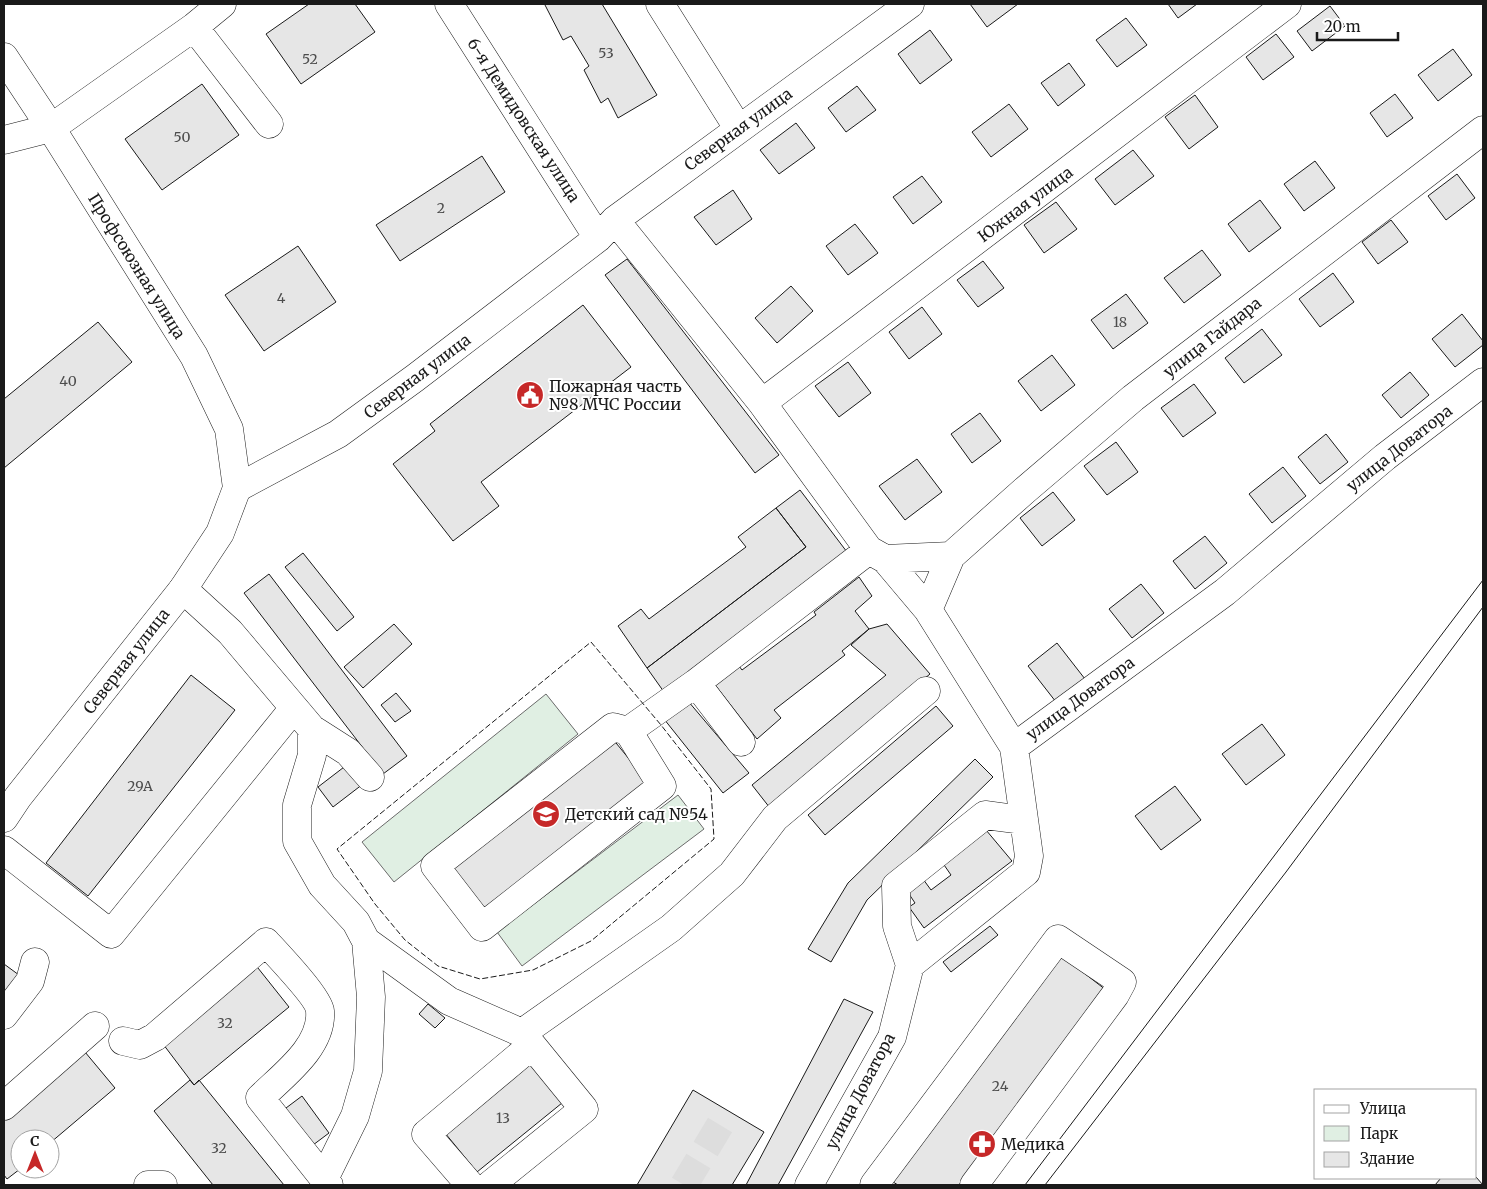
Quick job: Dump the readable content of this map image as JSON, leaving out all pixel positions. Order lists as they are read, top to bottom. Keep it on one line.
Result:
{"streets":{"street":["6-я Демидовская улица","Северная улица","Южная улица","Профсоюзная улица","улица Гайдара","улица Доватора"]},"crossings":[["6-я Демидовская улица","Северная улица"],["6-я Демидовская улица","Южная улица"],["6-я Демидовская улица","улица Доватора"],["Северная улица","Профсоюзная улица"]],"places":{"public building":["Пожарная часть №8 МЧС России"],"school or university":["Детский сад №54"],"pharmacy":["Медика"]},"house_numbers":["53","52","50","2","4","18","40","29А","32","24","13","32"],"legend":["Улица","Парк","Здание"],"scale_bar":"20 m","north":"top"}
